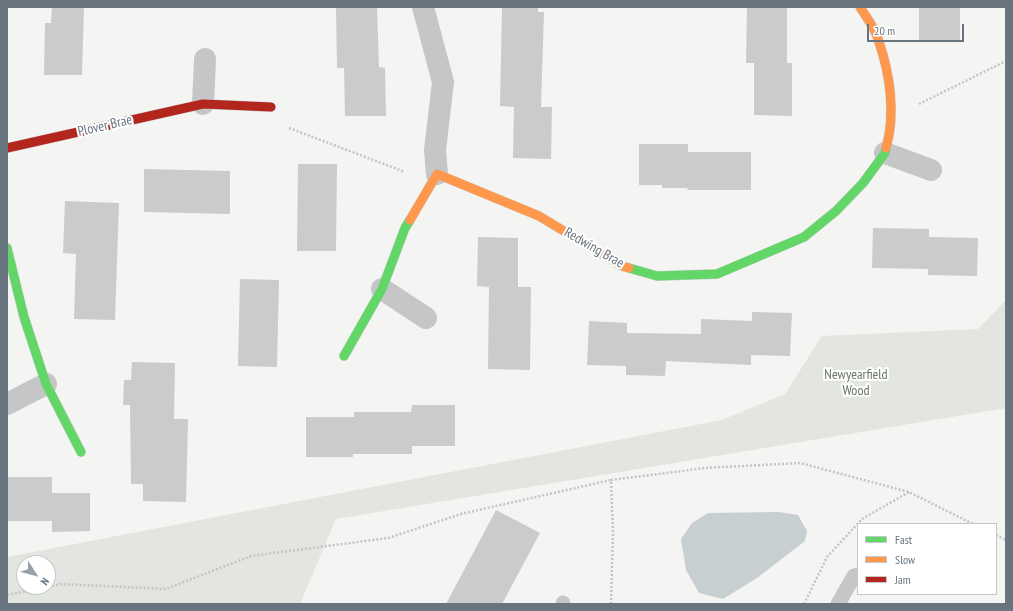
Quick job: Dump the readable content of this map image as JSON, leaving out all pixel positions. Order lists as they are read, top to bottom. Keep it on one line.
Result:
{"streets":{"street":["Plover Brae","Redwing Brae"]},"parks":["Newyearfield Wood"],"legend":["Fast","Slow","Jam"],"scale_bar":"20 m","north":"bottom right"}
